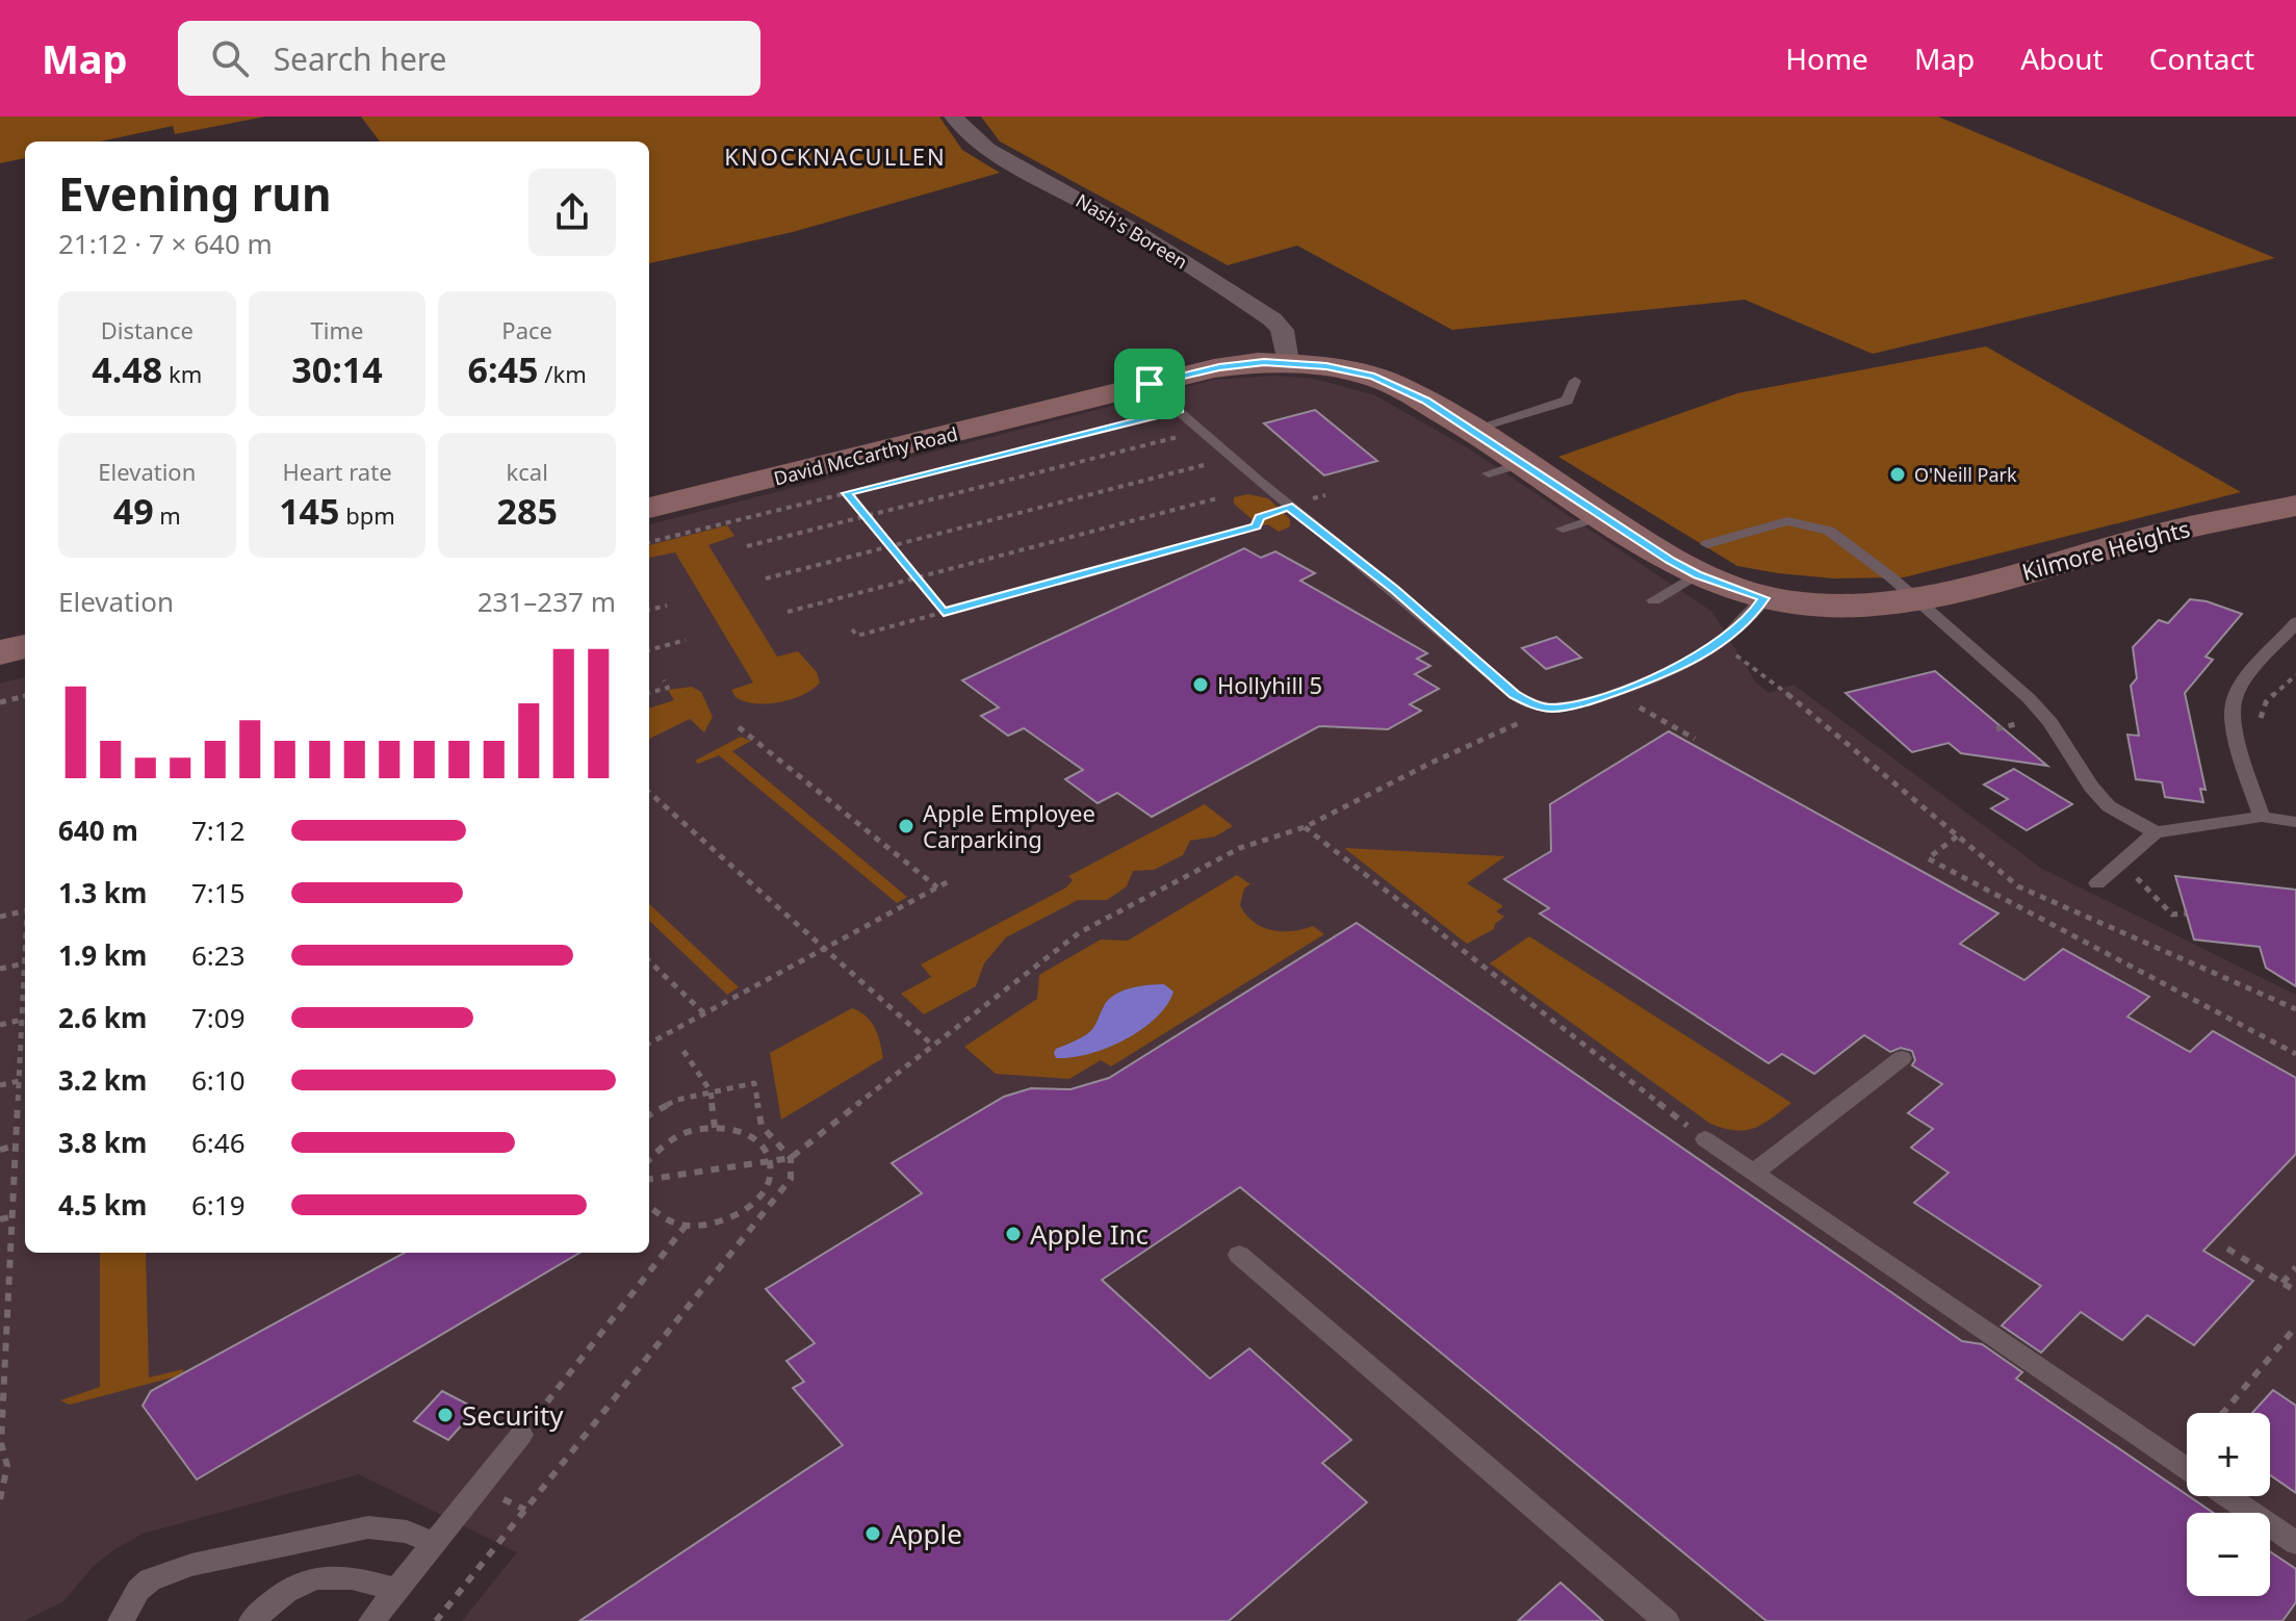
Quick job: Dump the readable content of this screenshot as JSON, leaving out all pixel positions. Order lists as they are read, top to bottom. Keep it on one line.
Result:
{"streets":{"street":["Nash's Boreen","David McCarthy Road","Kilmore Heights"]},"crossings":[["Nash's Boreen","David McCarthy Road"],["David McCarthy Road","Kilmore Heights"]],"districts":["KNOCKNACULLEN"],"places":["O'Neill Park","Hollyhill 5","Apple Employee Carparking","Apple Inc","Security","Apple"],"page":{"header":"Map","search":"Search here","nav":["Home","Map","About","Contact"],"heading":["Evening run","21:12 · 7 × 640 m"],"stats":[["Distance","4.48 km"],["Time","30:14"],["Pace","6:45 /km"],["Elevation","49 m"],["Heart rate","145 bpm"],["kcal","285"]],"chart":["Elevation","231–237 m"],"list":[{"name":"640 m","note":"7:12"},{"name":"1.3 km","note":"7:15"},{"name":"1.9 km","note":"6:23"},{"name":"2.6 km","note":"7:09"},{"name":"3.2 km","note":"6:10"},{"name":"3.8 km","note":"6:46"},{"name":"4.5 km","note":"6:19"}],"map_buttons":["+","−"]}}
